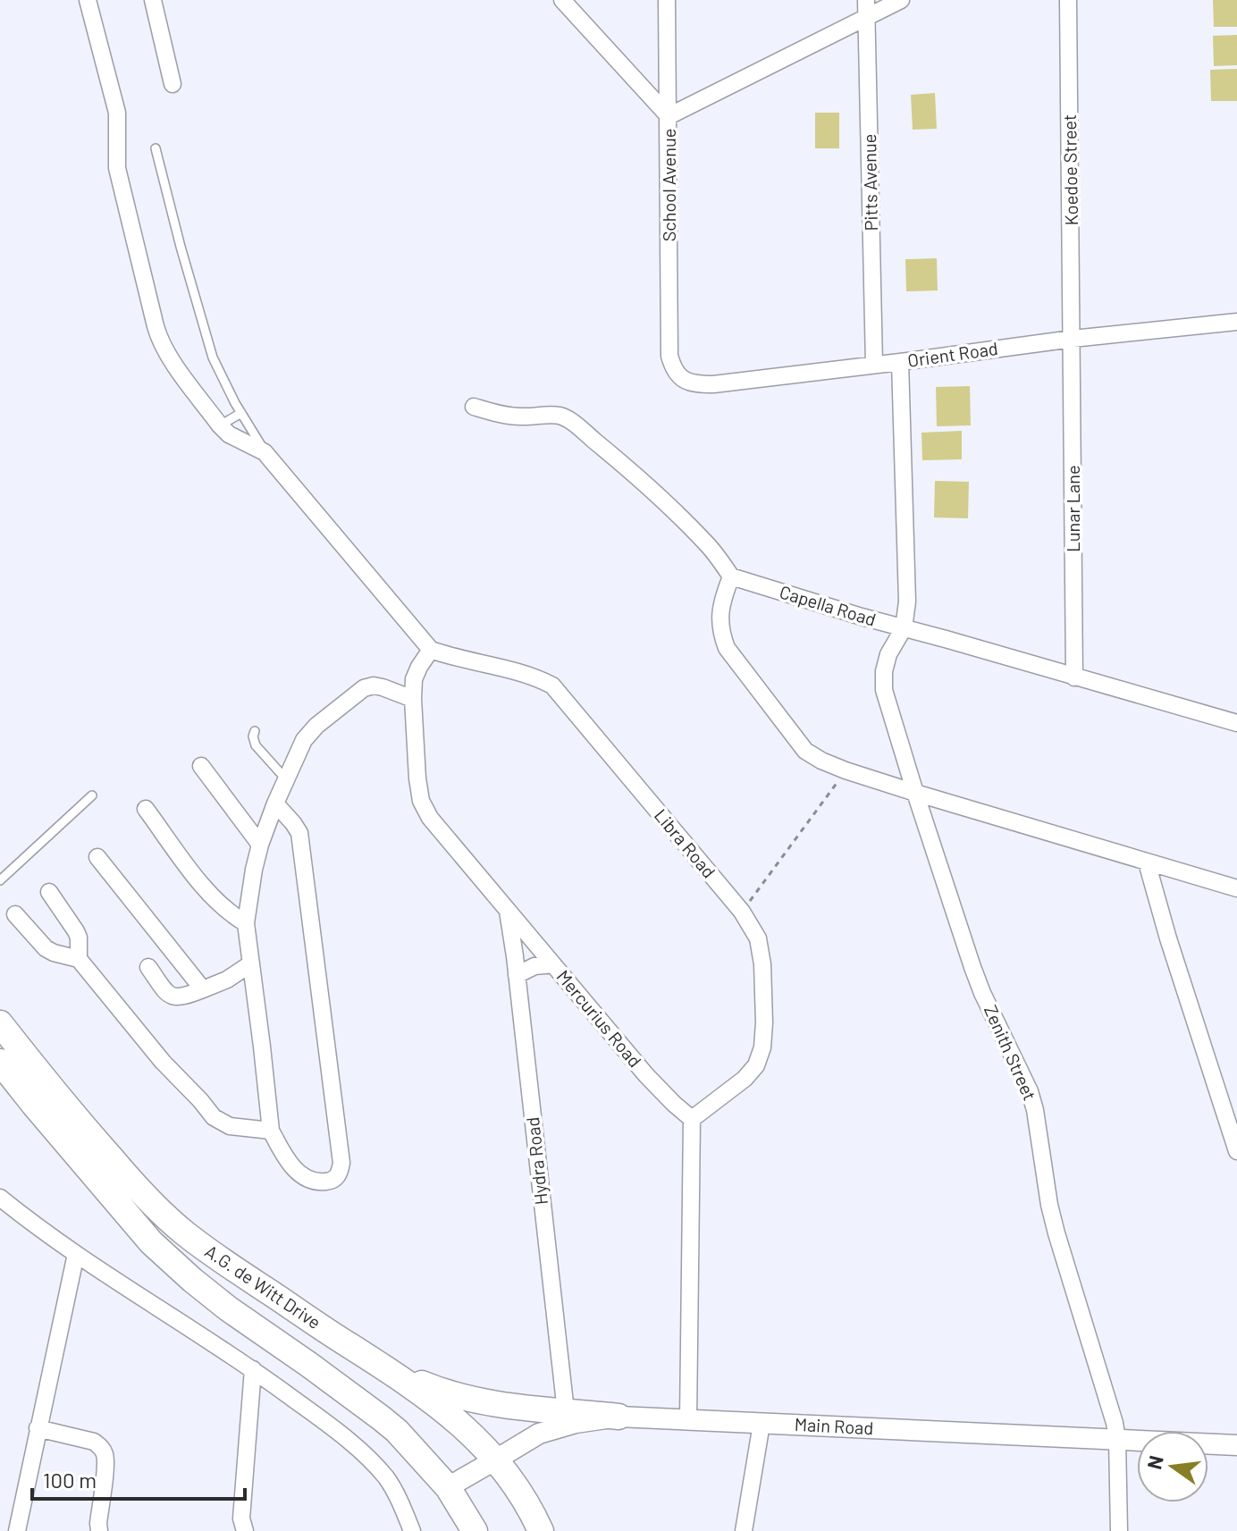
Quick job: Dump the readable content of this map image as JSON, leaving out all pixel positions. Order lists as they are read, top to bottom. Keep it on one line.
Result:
{"streets":{"main road":["A.G. de Witt Drive"],"street":["Koedoe Street","Pitts Avenue","School Avenue","Orient Road","Lunar Lane","Capella Road","Libra Road","Mercurius Road","Zenith Street","Hydra Road","Main Road"]},"crossings":[["Koedoe Street","Orient Road"],["Koedoe Street","Lunar Lane"],["Pitts Avenue","Orient Road"],["School Avenue","Orient Road"],["Orient Road","Lunar Lane"],["Lunar Lane","Capella Road"],["Capella Road","Zenith Street"],["Libra Road","Mercurius Road"],["Mercurius Road","Hydra Road"],["Zenith Street","Main Road"],["A.G. de Witt Drive","Main Road"]],"scale_bar":"100 m","north":"left"}
